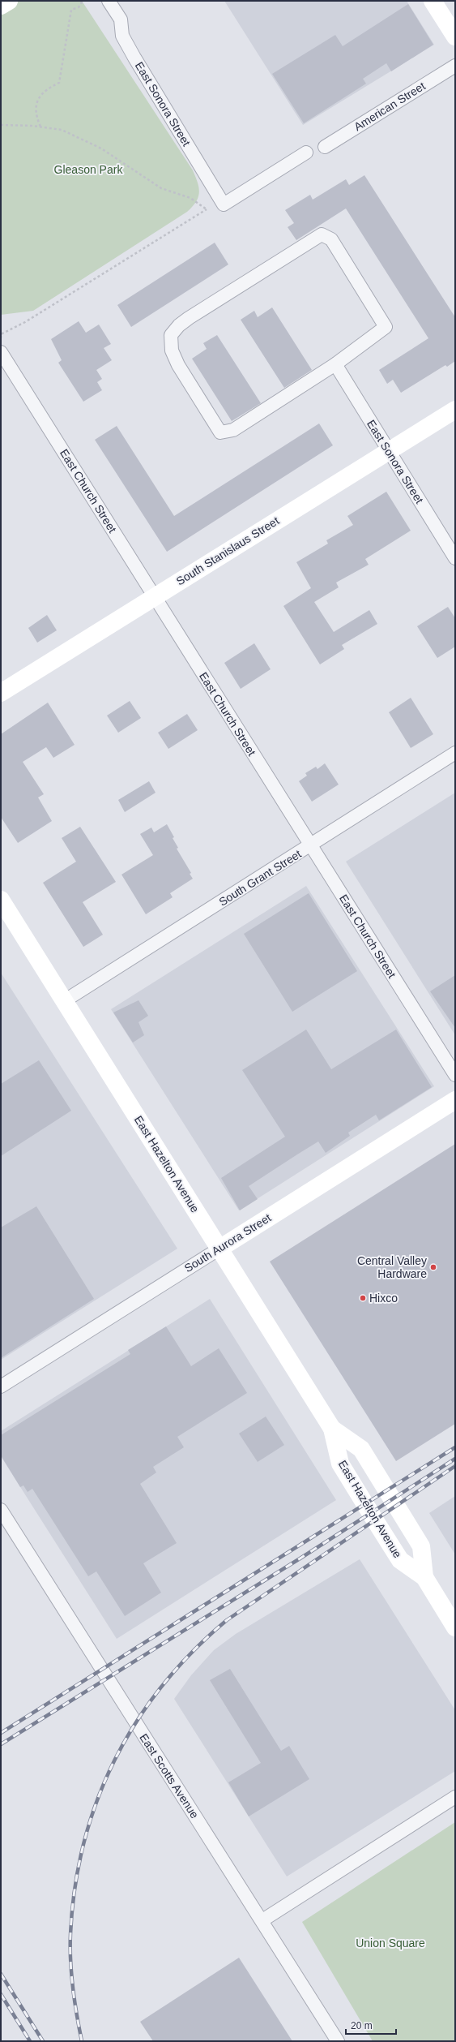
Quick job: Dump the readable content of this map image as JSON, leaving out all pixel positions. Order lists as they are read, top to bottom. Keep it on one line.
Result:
{"streets":{"main road":["South Stanislaus Street","East Hazelton Avenue","South Aurora Street"],"street":["East Sonora Street","American Street","East Church Street","South Grant Street","East Scotts Avenue"]},"crossings":[["East Sonora Street","South Stanislaus Street"],["East Church Street","South Stanislaus Street"],["East Church Street","South Grant Street"],["South Grant Street","East Hazelton Avenue"],["East Hazelton Avenue","South Aurora Street"]],"parks":["Gleason Park","Union Square"],"places":["Central Valley Hardware","Hixco"],"scale_bar":"20 m"}
